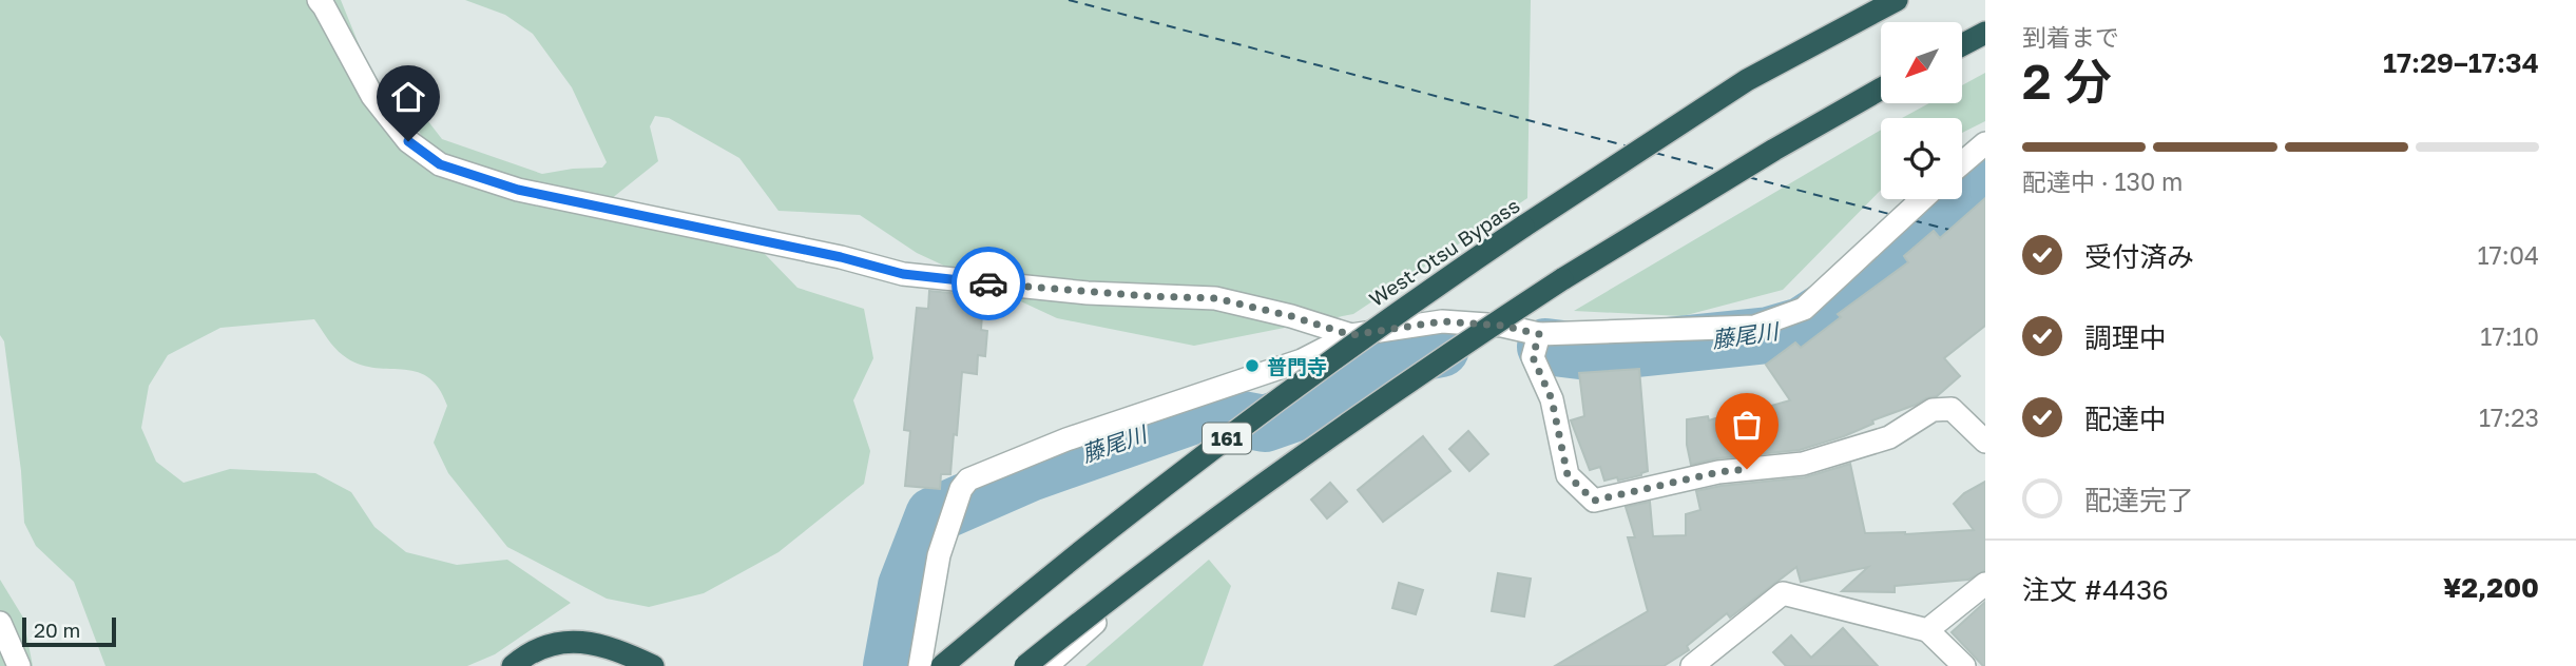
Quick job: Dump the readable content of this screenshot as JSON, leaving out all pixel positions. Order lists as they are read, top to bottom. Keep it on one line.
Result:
{"streets":{"highway":["West-Otsu Bypass","161"]},"water":["藤尾川"],"places":["普門寺"],"scale_bar":"20 m","north":"bottom left","page":{"heading":["2 分","到着まで","17:29–17:34"],"panel":["注文 #4436","¥2,200"],"bar":"配達中 · 130 m","list":[["受付済み","17:04"],["調理中","17:10"],["配達中","17:23"],"配達完了"],"scale":"20 m"}}
